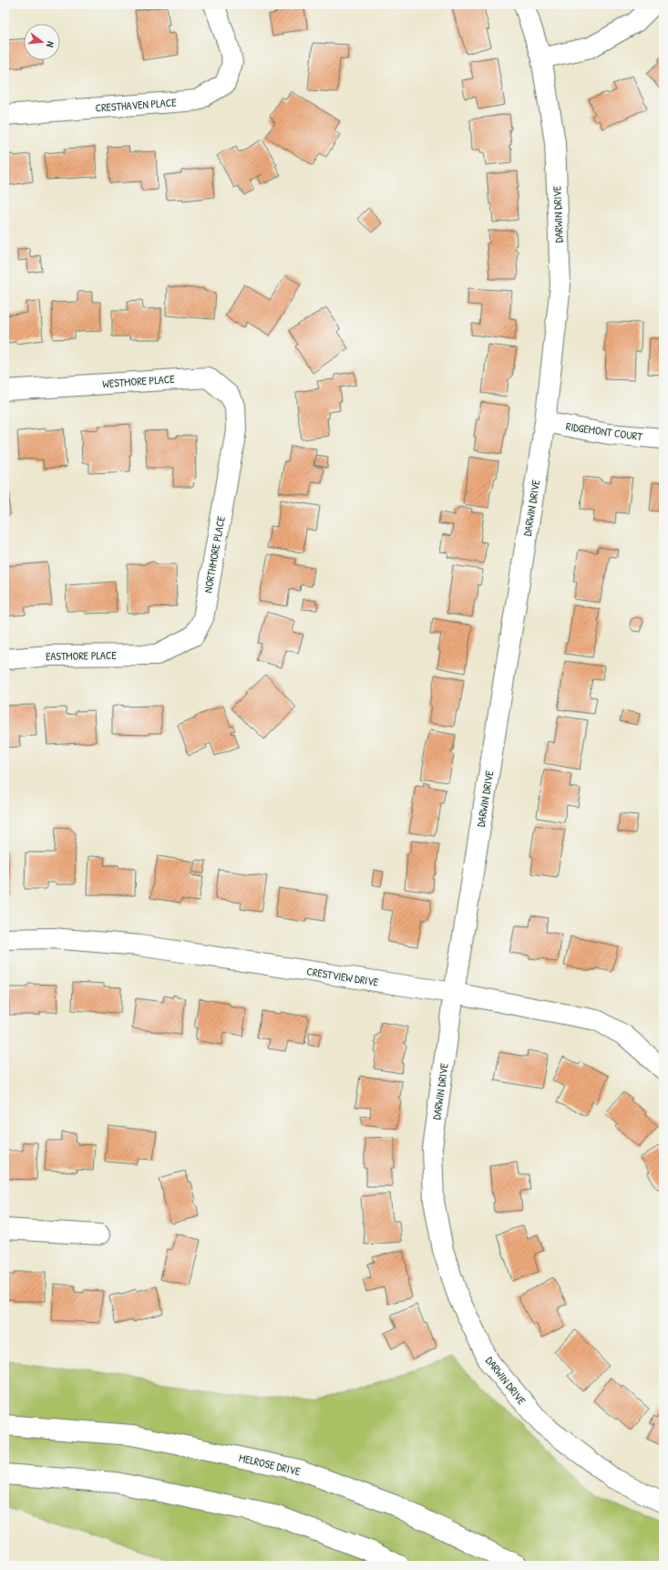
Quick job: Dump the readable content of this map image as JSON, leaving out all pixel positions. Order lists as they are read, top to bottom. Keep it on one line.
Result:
{"streets":{"street":["CRESTHAVEN PLACE","DARWIN DRIVE","WESTMORE PLACE","RIDGEMONT COURT","NORTHMORE PLACE","EASTMORE PLACE","CRESTVIEW DRIVE","MELROSE DRIVE"]},"crossings":[["DARWIN DRIVE","RIDGEMONT COURT"],["DARWIN DRIVE","CRESTVIEW DRIVE"],["WESTMORE PLACE","NORTHMORE PLACE"],["NORTHMORE PLACE","EASTMORE PLACE"]],"north":"right"}
